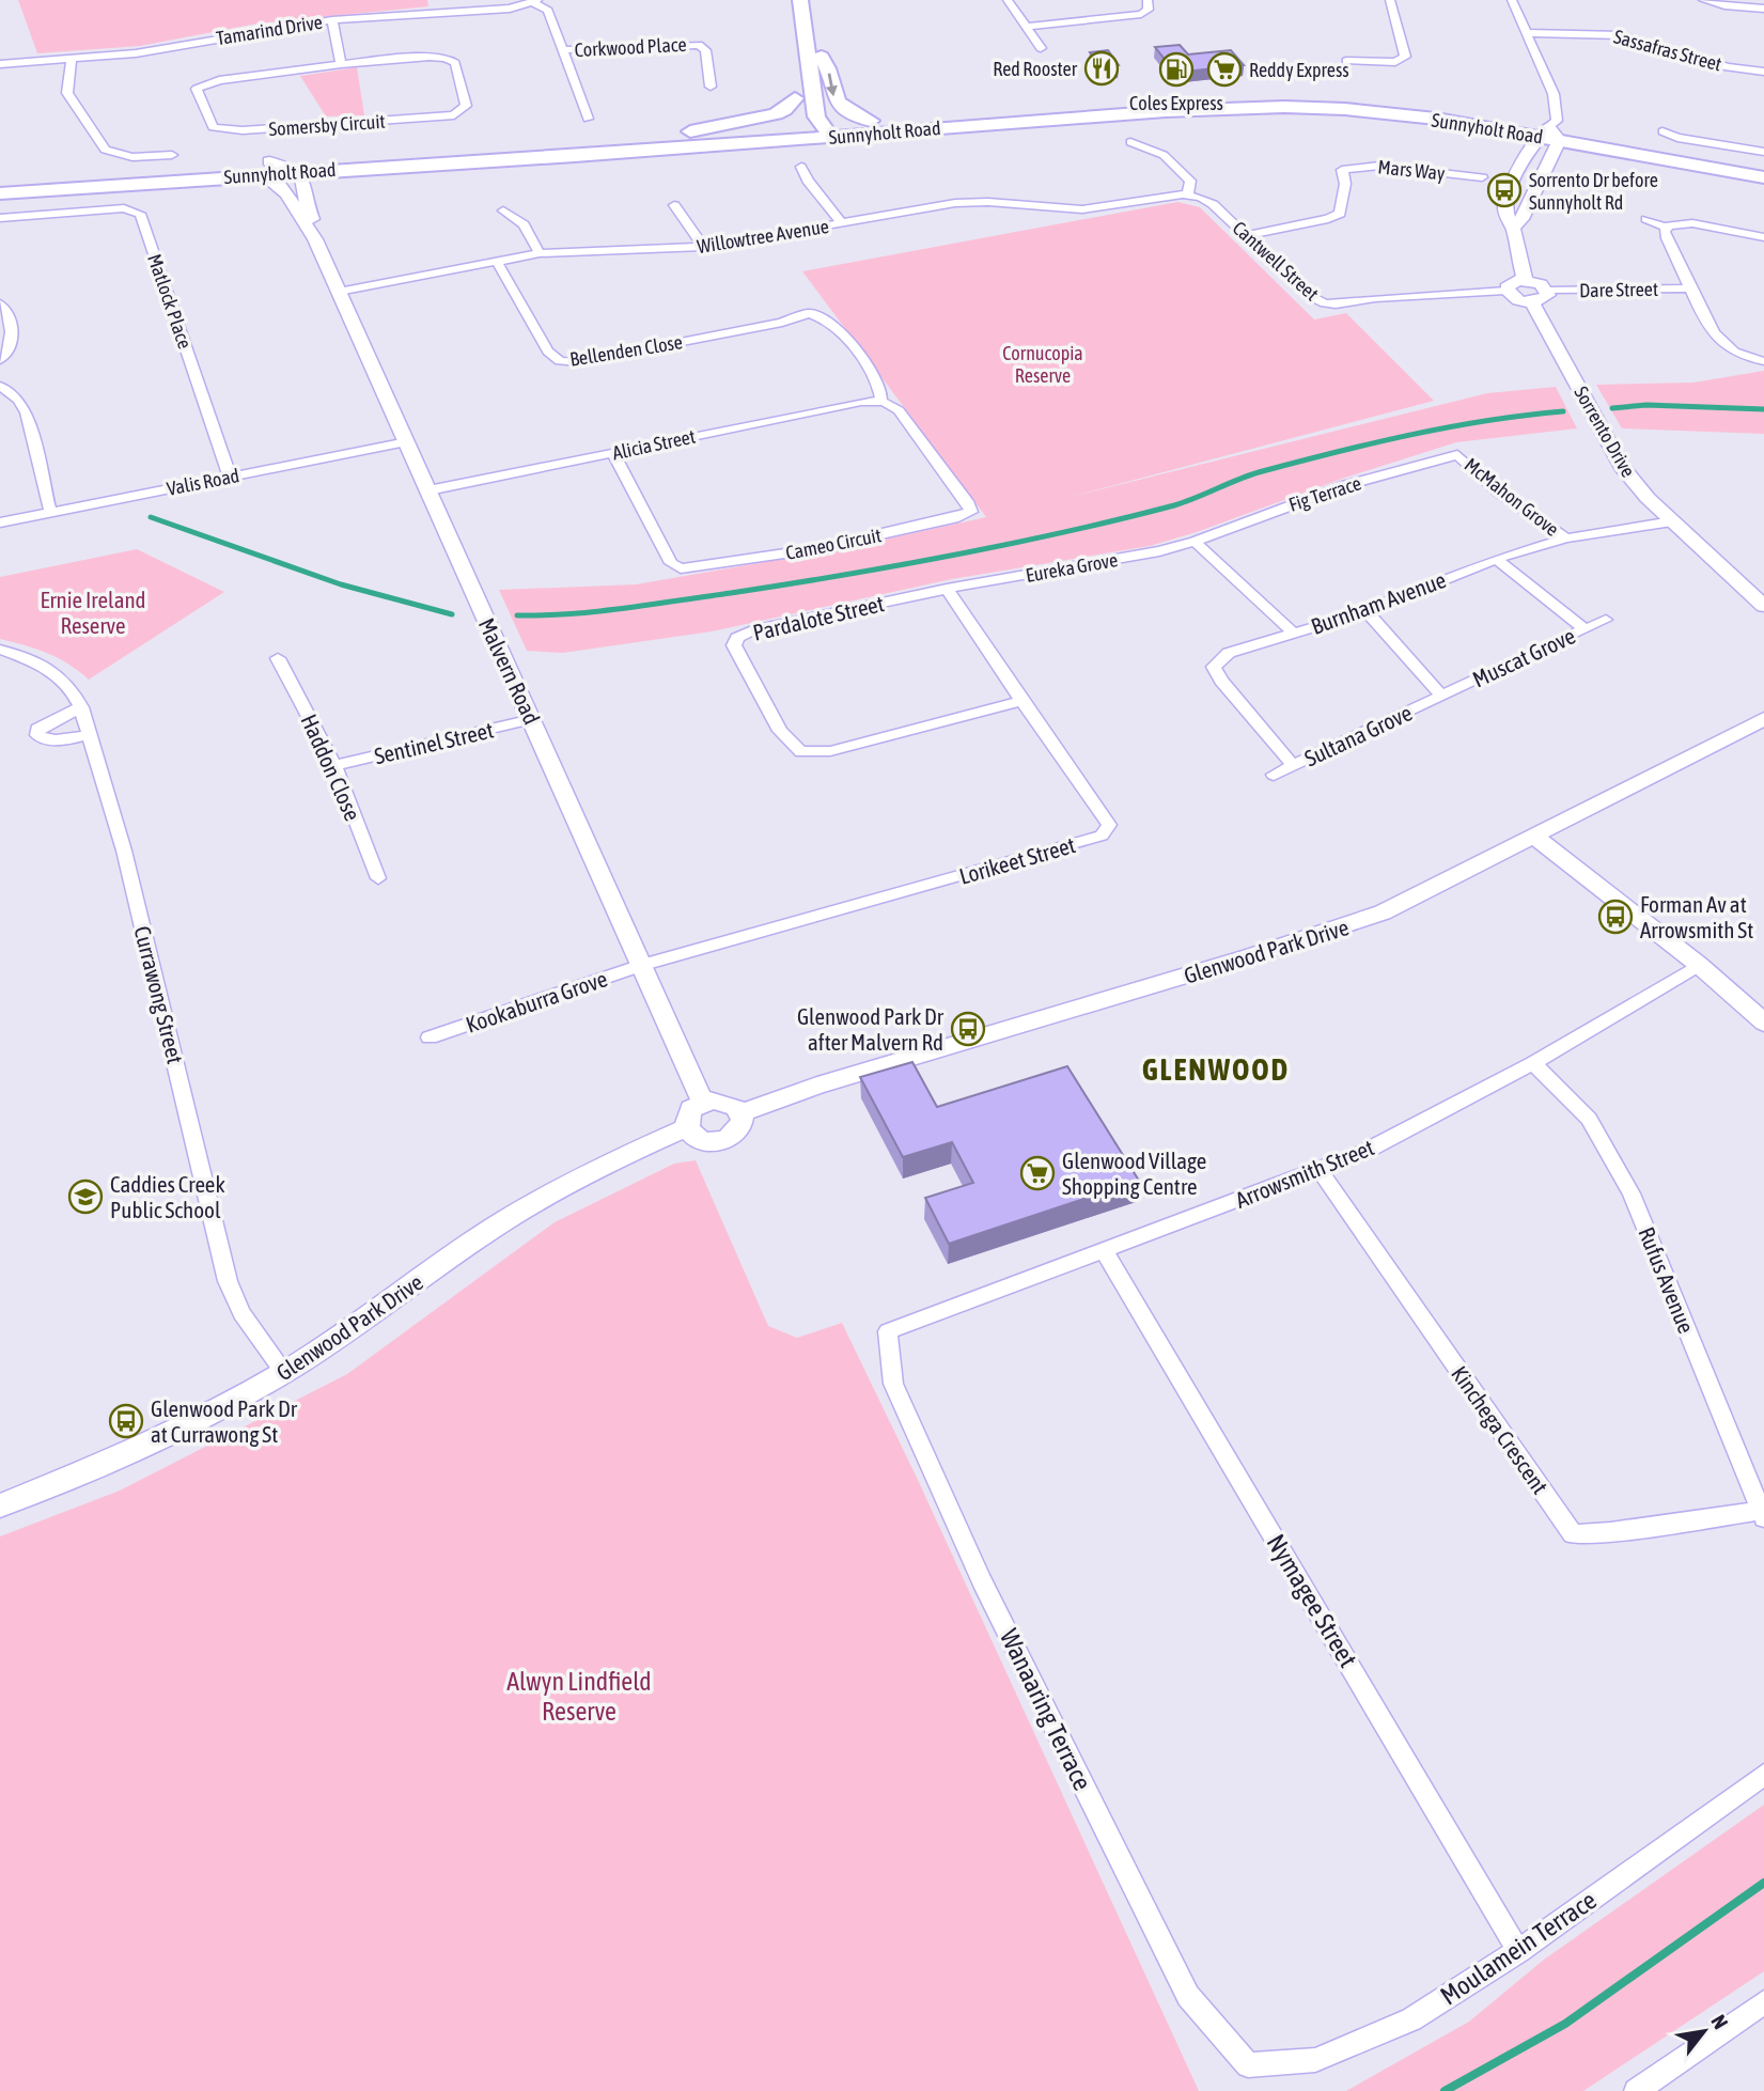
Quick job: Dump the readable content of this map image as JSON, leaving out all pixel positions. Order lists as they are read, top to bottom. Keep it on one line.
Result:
{"streets":{"main road":["Sunnyholt Road"],"street":["Tamarind Drive","Corkwood Place","Sassafras Street","Somersby Circuit","Mars Way","Willowtree Avenue","Cantwell Street","Dare Street","Matlock Place","Bellenden Close","Sorrento Drive","Alicia Street","Valis Road","Fig Terrace","McMahon Grove","Cameo Circuit","Eureka Grove","Burnham Avenue","Pardalote Street","Muscat Grove","Malvern Road","Sultana Grove","Sentinel Street","Haddon Close","Lorikeet Street","Glenwood Park Drive","Currawong Street","Kookaburra Grove","Arrowsmith Street","Rufus Avenue","Kinchega Crescent","Nymagee Street","Wanaaring Terrace","Moulamein Terrace"]},"crossings":[["Sunnyholt Road","Malvern Road"],["Mars Way","Cantwell Street"],["Willowtree Avenue","Cantwell Street"],["Willowtree Avenue","Bellenden Close"],["Willowtree Avenue","Malvern Road"],["Matlock Place","Valis Road"],["Bellenden Close","Alicia Street"],["Bellenden Close","Cameo Circuit"],["Sorrento Drive","Burnham Avenue"],["Alicia Street","Cameo Circuit"],["Alicia Street","Malvern Road"],["Valis Road","Malvern Road"],["Fig Terrace","McMahon Grove"],["Fig Terrace","Eureka Grove"],["McMahon Grove","Burnham Avenue"],["Eureka Grove","Pardalote Street"],["Eureka Grove","Lorikeet Street"],["Burnham Avenue","Sultana Grove"],["Pardalote Street","Lorikeet Street"],["Muscat Grove","Sultana Grove"],["Malvern Road","Sentinel Street"],["Malvern Road","Lorikeet Street"],["Malvern Road","Glenwood Park Drive"],["Malvern Road","Kookaburra Grove"],["Sentinel Street","Haddon Close"],["Lorikeet Street","Kookaburra Grove"],["Glenwood Park Drive","Currawong Street"],["Arrowsmith Street","Rufus Avenue"],["Arrowsmith Street","Kinchega Crescent"],["Arrowsmith Street","Nymagee Street"],["Arrowsmith Street","Wanaaring Terrace"],["Rufus Avenue","Kinchega Crescent"],["Nymagee Street","Moulamein Terrace"],["Wanaaring Terrace","Moulamein Terrace"]],"districts":["GLENWOOD"],"parks":["Cornucopia Reserve","Ernie Ireland Reserve","Alwyn Lindfield Reserve"],"places":{"restaurant":["Red Rooster"],"fuel station":["Coles Express"],"supermarket":["Reddy Express","Glenwood Village Shopping Centre"],"bus stop":["Sorrento Dr before Sunnyholt Rd","Forman Av at Arrowsmith St","Glenwood Park Dr after Malvern Rd","Glenwood Park Dr at Currawong St"],"school or university":["Caddies Creek Public School"]},"north":"top right"}
